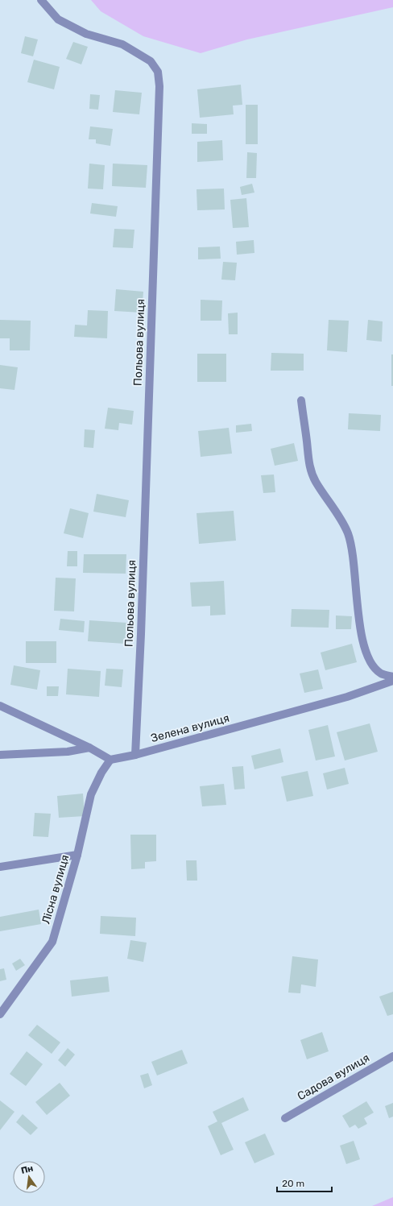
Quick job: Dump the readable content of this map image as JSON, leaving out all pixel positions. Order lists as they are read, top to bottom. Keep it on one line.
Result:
{"streets":{"street":["Польова вулиця","Зелена вулиця","Лісна вулиця","Садова вулиця"]},"crossings":[["Польова вулиця","Зелена вулиця"],["Зелена вулиця","Лісна вулиця"]],"scale_bar":"20 m","north":"top"}
